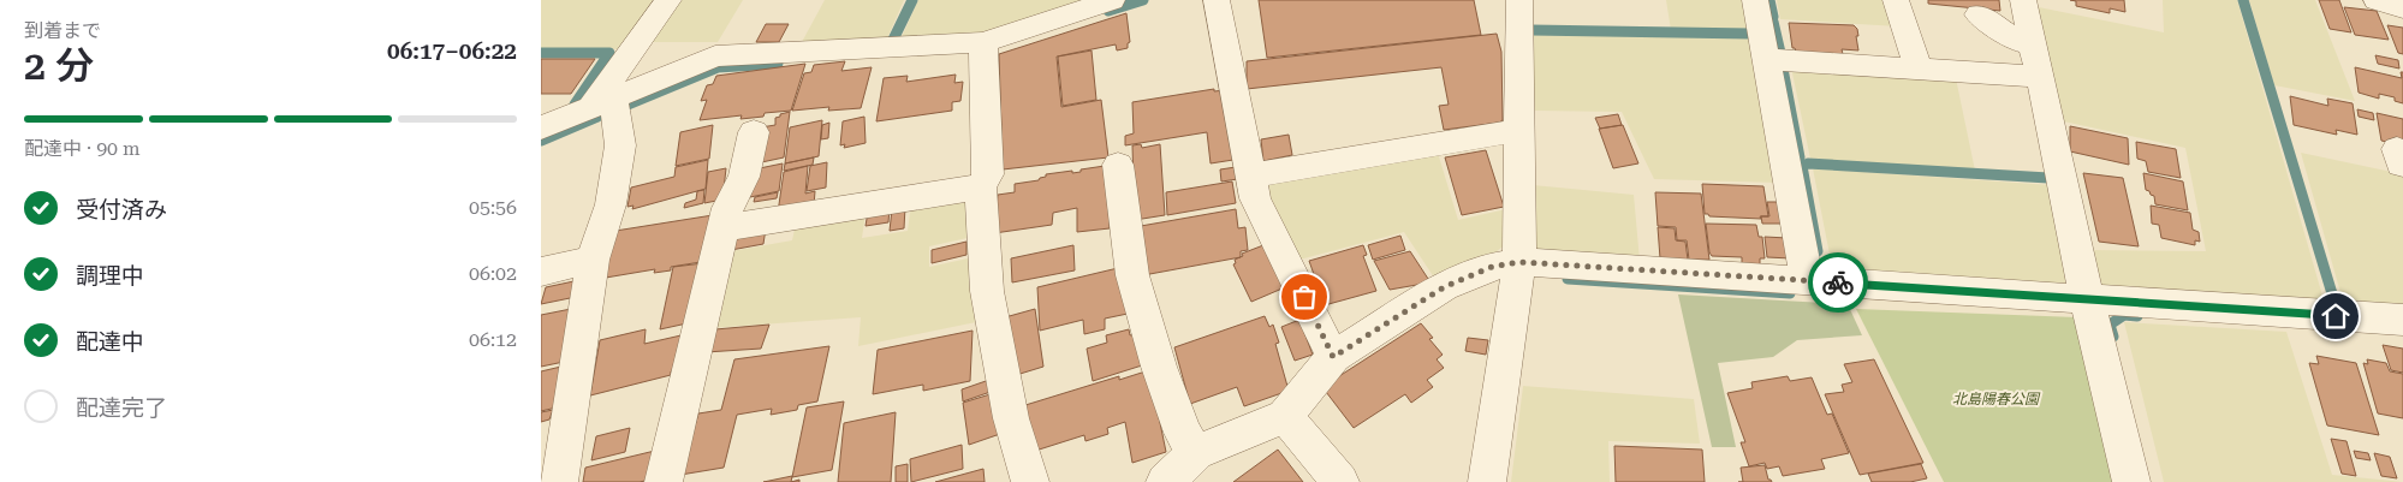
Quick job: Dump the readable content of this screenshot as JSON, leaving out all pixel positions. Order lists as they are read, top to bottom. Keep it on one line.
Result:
{"parks":["北島陽春公園"],"page":{"heading":["2 分","到着まで","06:17–06:22"],"bar":"配達中 · 90 m","list":[["受付済み","05:56"],["調理中","06:02"],["配達中","06:12"],"配達完了"]}}
